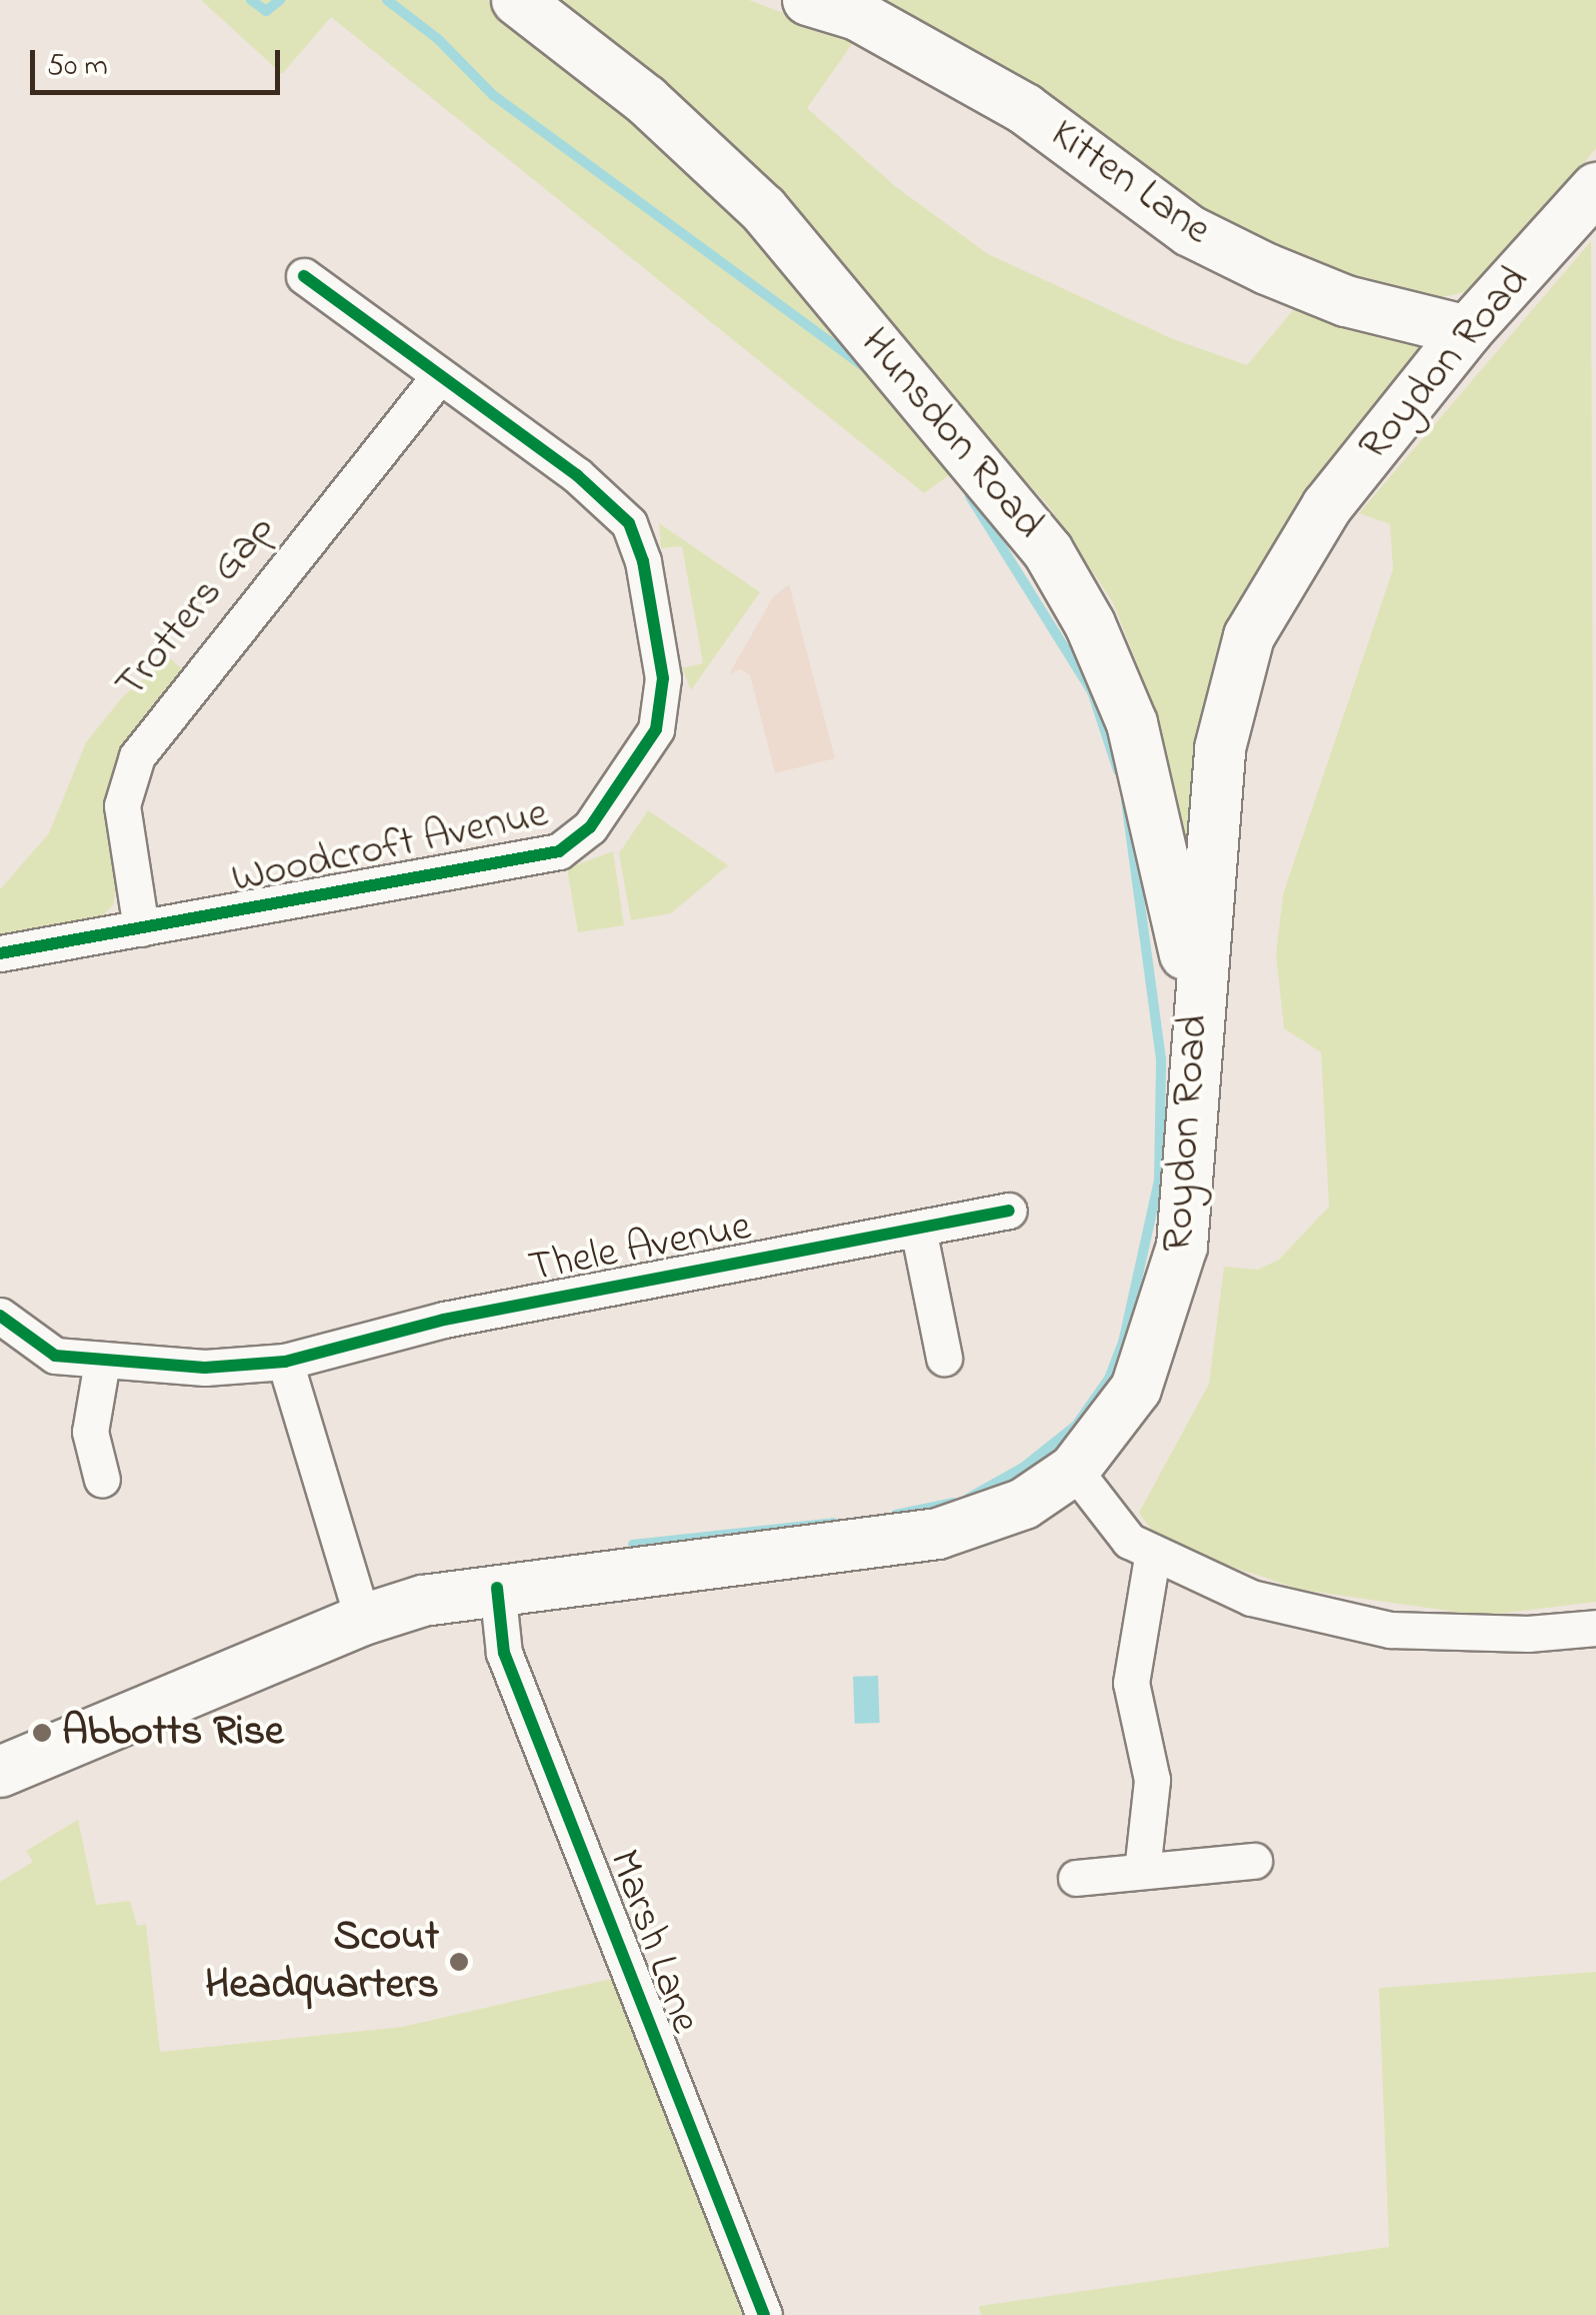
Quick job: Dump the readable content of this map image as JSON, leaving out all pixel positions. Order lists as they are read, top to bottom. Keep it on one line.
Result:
{"streets":{"main road":["Kitten Lane","Roydon Road","Hunsdon Road"],"street":["Trotters Gap","Woodcroft Avenue","Thele Avenue","Marsh Lane"]},"crossings":[["Kitten Lane","Roydon Road"],["Roydon Road","Hunsdon Road"],["Roydon Road","Marsh Lane"],["Trotters Gap","Woodcroft Avenue"]],"places":["Abbotts Rise","Scout Headquarters"],"scale_bar":"50 m"}
